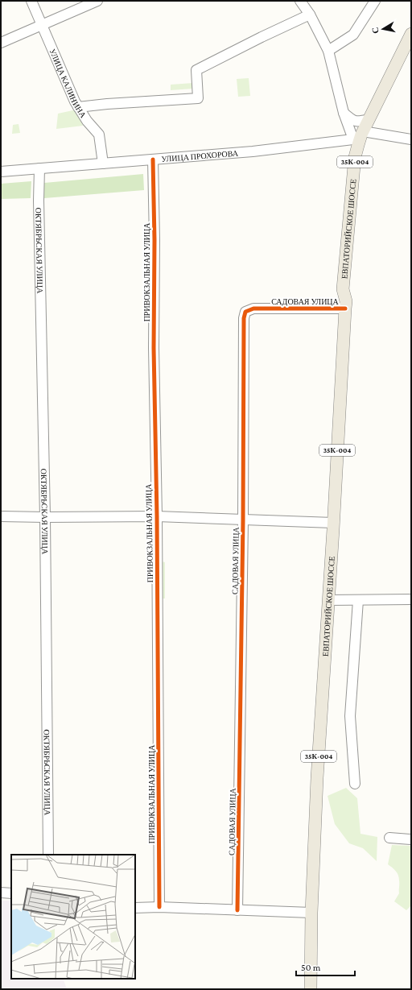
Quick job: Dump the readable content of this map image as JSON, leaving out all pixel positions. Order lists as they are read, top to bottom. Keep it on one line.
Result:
{"streets":{"main road":["35К-004","ЕВПАТОРИЙСКОЕ ШОССЕ"],"street":["УЛИЦА КАЛИНИНА","УЛИЦА ПРОХОРОВА","ОКТЯБРЬСКАЯ УЛИЦА","ПРИВОКЗАЛЬНАЯ УЛИЦА","САДОВАЯ УЛИЦА"]},"crossings":[["УЛИЦА КАЛИНИНА","УЛИЦА ПРОХОРОВА"],["УЛИЦА ПРОХОРОВА","ЕВПАТОРИЙСКОЕ ШОССЕ"],["УЛИЦА ПРОХОРОВА","ОКТЯБРЬСКАЯ УЛИЦА"],["УЛИЦА ПРОХОРОВА","ПРИВОКЗАЛЬНАЯ УЛИЦА"],["35К-004","ЕВПАТОРИЙСКОЕ ШОССЕ"],["ЕВПАТОРИЙСКОЕ ШОССЕ","САДОВАЯ УЛИЦА"]],"scale_bar":"50 m","north":"left"}
